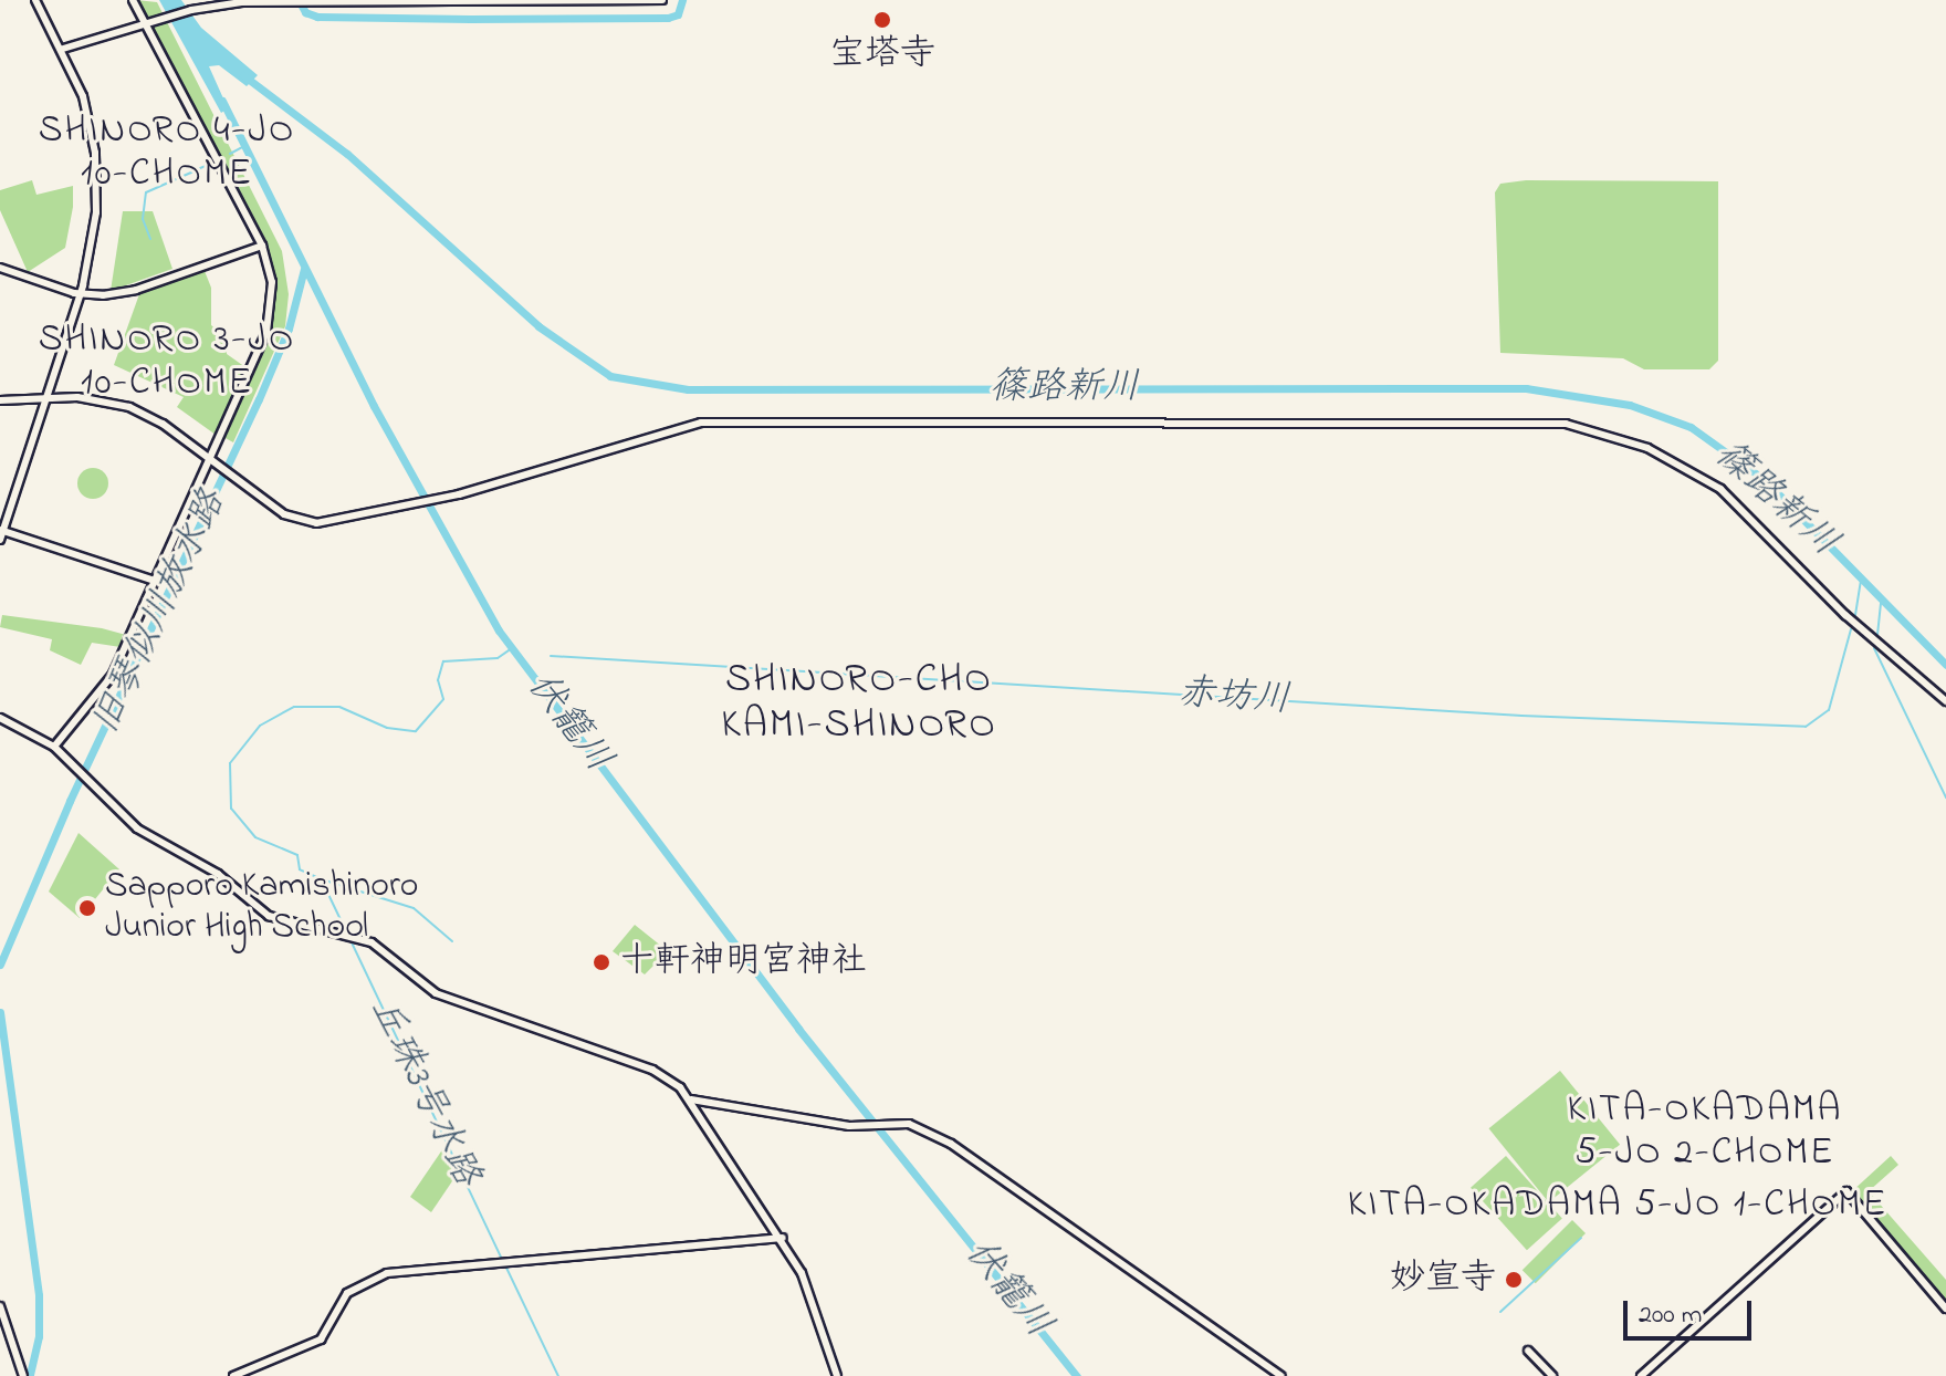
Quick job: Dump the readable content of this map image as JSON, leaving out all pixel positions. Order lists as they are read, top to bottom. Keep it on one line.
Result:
{"districts":["SHINORO 4-JO 10-CHOME","SHINORO 3-JO 10-CHOME","SHINORO-CHO KAMI-SHINORO","KITA-OKADAMA 5-JO 2-CHOME","KITA-OKADAMA 5-JO 1-CHOME"],"water":["篠路新川","旧琴似川放水路","赤坊川","伏籠川","丘珠3号水路"],"places":["宝塔寺","Sapporo Kamishinoro Junior High School","十軒神明宮神社","妙宣寺"],"scale_bar":"200 m"}
